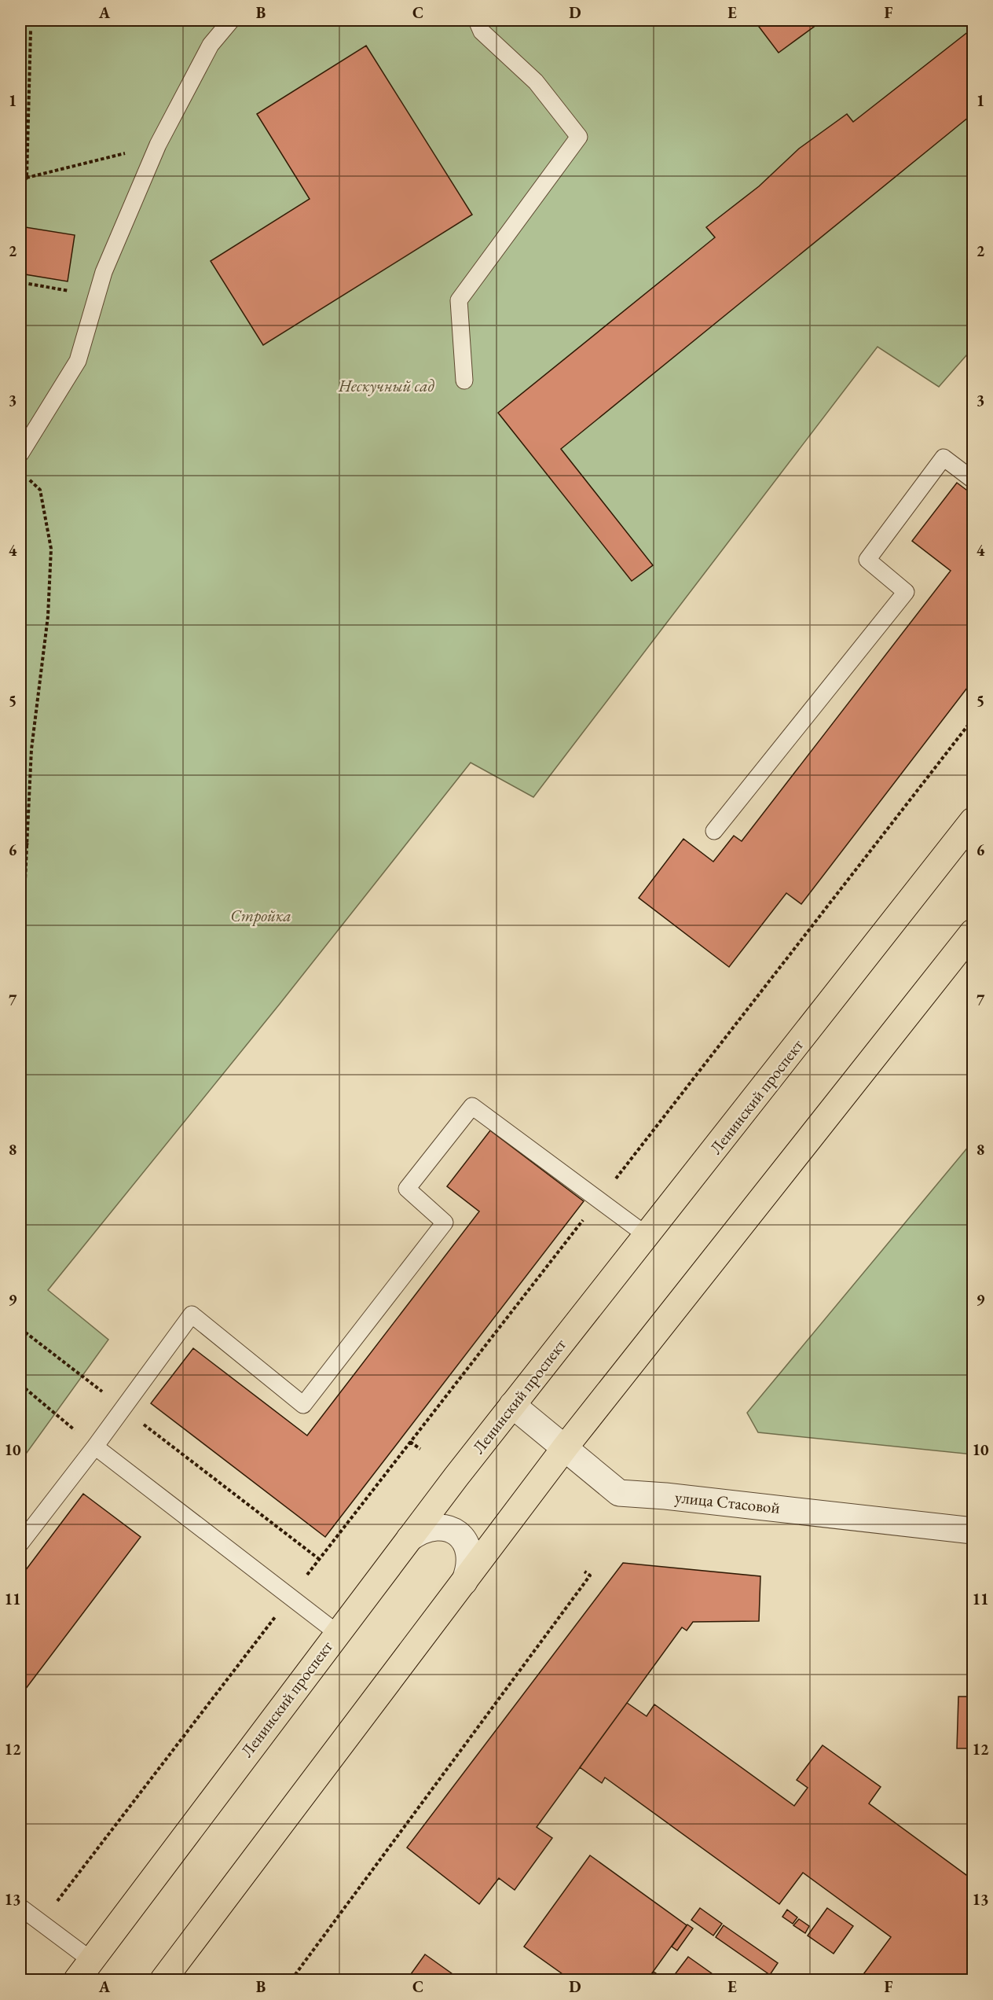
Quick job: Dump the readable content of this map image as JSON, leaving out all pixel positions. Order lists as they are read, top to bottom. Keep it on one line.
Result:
{"streets":{"main road":["Ленинский проспект"],"street":["улица Стасовой"]},"crossings":[["Ленинский проспект","улица Стасовой"]],"parks":["Нескучный сад","Стройка"],"grid":{"columns":["A","B","C","D","E","F"],"rows":["1","2","3","4","5","6","7","8","9","10","11","12","13"]}}
